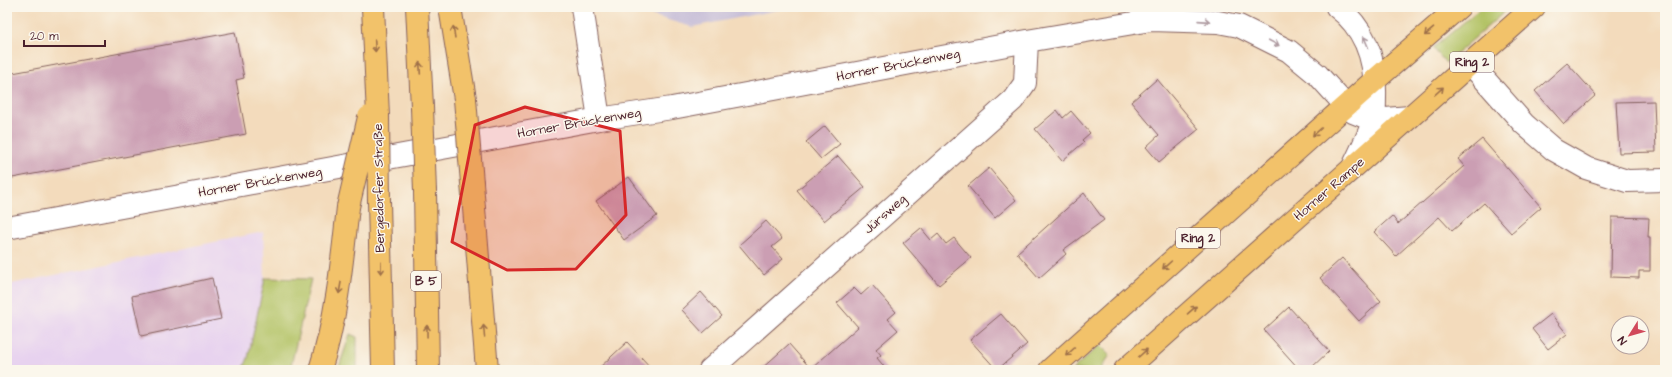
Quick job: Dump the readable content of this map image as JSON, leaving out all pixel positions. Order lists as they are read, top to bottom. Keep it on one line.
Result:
{"streets":{"main road":["Ring 2","Bergedorfer Straße","Horner Rampe","B 5"],"street":["Horner Brückenweg","Jürsweg"]},"crossings":[["Ring 2","Horner Brückenweg"],["Horner Brückenweg","Horner Rampe"],["Horner Brückenweg","Jürsweg"]],"scale_bar":"20 m","north":"bottom left"}
